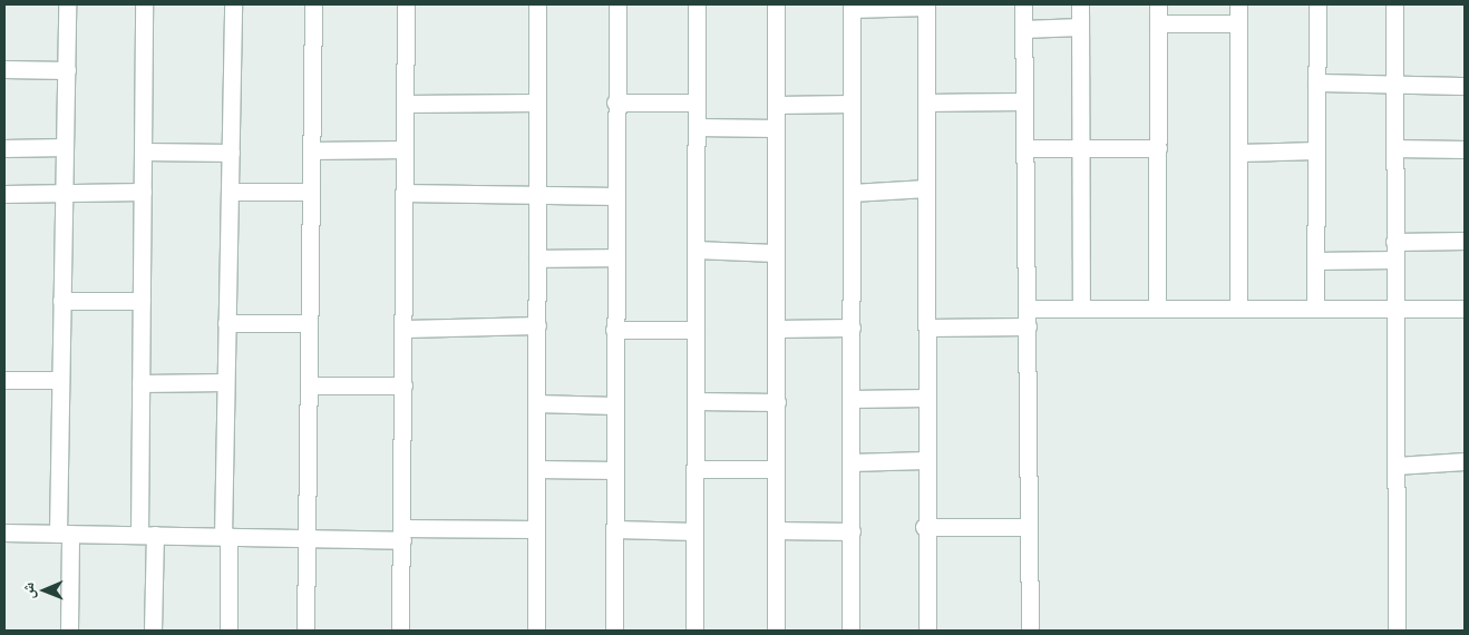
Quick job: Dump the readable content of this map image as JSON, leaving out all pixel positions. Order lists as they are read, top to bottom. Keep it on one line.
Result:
{"north":"left"}
